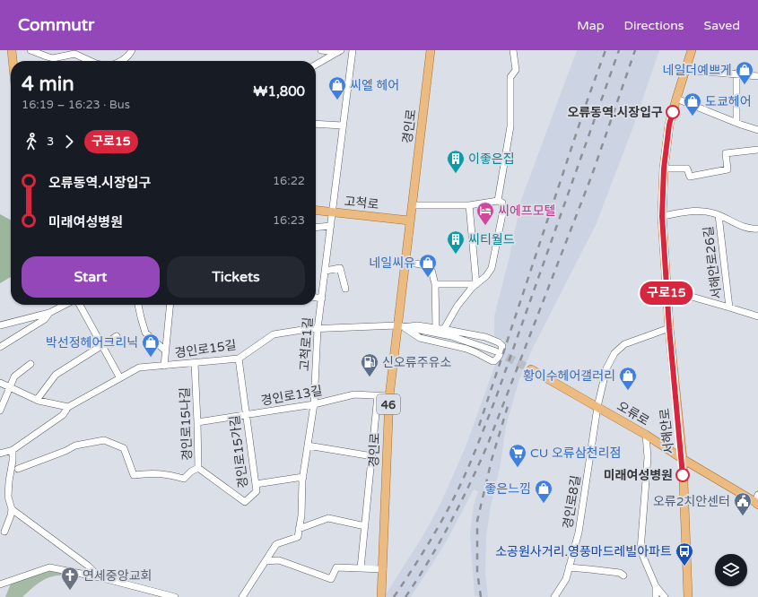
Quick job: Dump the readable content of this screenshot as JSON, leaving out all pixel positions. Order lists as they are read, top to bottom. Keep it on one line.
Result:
{"streets":{"main road":["경인로","고척로","46","오류로","서해안로"],"street":["서해안로26길","고척로1길","경인로15길","경인로13길","경인로15나길","경인로15가길","경인로8길"]},"crossings":[["경인로","고척로"],["경인로","경인로15길"],["경인로","경인로13길"],["고척로","고척로1길"],["서해안로26길","서해안로"],["고척로1길","경인로15길"],["고척로1길","경인로13길"],["경인로15길","경인로15나길"],["경인로15길","경인로15가길"],["경인로13길","경인로15나길"],["경인로13길","경인로15가길"],["오류로","서해안로"],["오류로","경인로8길"],["경인로15나길","경인로15가길"]],"places":{"shop":["네일더예쁘게","씨엘 헤어","도쿄헤어","네일씨유","박선정헤어크리닉","황이수헤어갤러리","좋은느낌"],"other":["오류동역.시장입구","미래여성병원"],"building":["이좋은집","씨티월드"],"hotel":["씨에프모텔"],"fuel station":["신오류주유소"],"supermarket":["CU 오류삼천리점"],"public building":["오류2치안센터"],"bus stop":["소공원사거리.영풍마드레빌아파트"],"church":["연세중앙교회"]},"lines":["bus line 구로15"],"page":{"header":"Commutr","nav":["Map","Directions","Saved"],"on_map":"구로15","heading":["4 min","16:19 – 16:23 · Bus","₩1,800"],"legs":["3","구로15"],"list":[{"name":"오류동역.시장입구","value":"16:22"},{"name":"미래여성병원","value":"16:23"}],"buttons":["Start","Tickets"]}}
